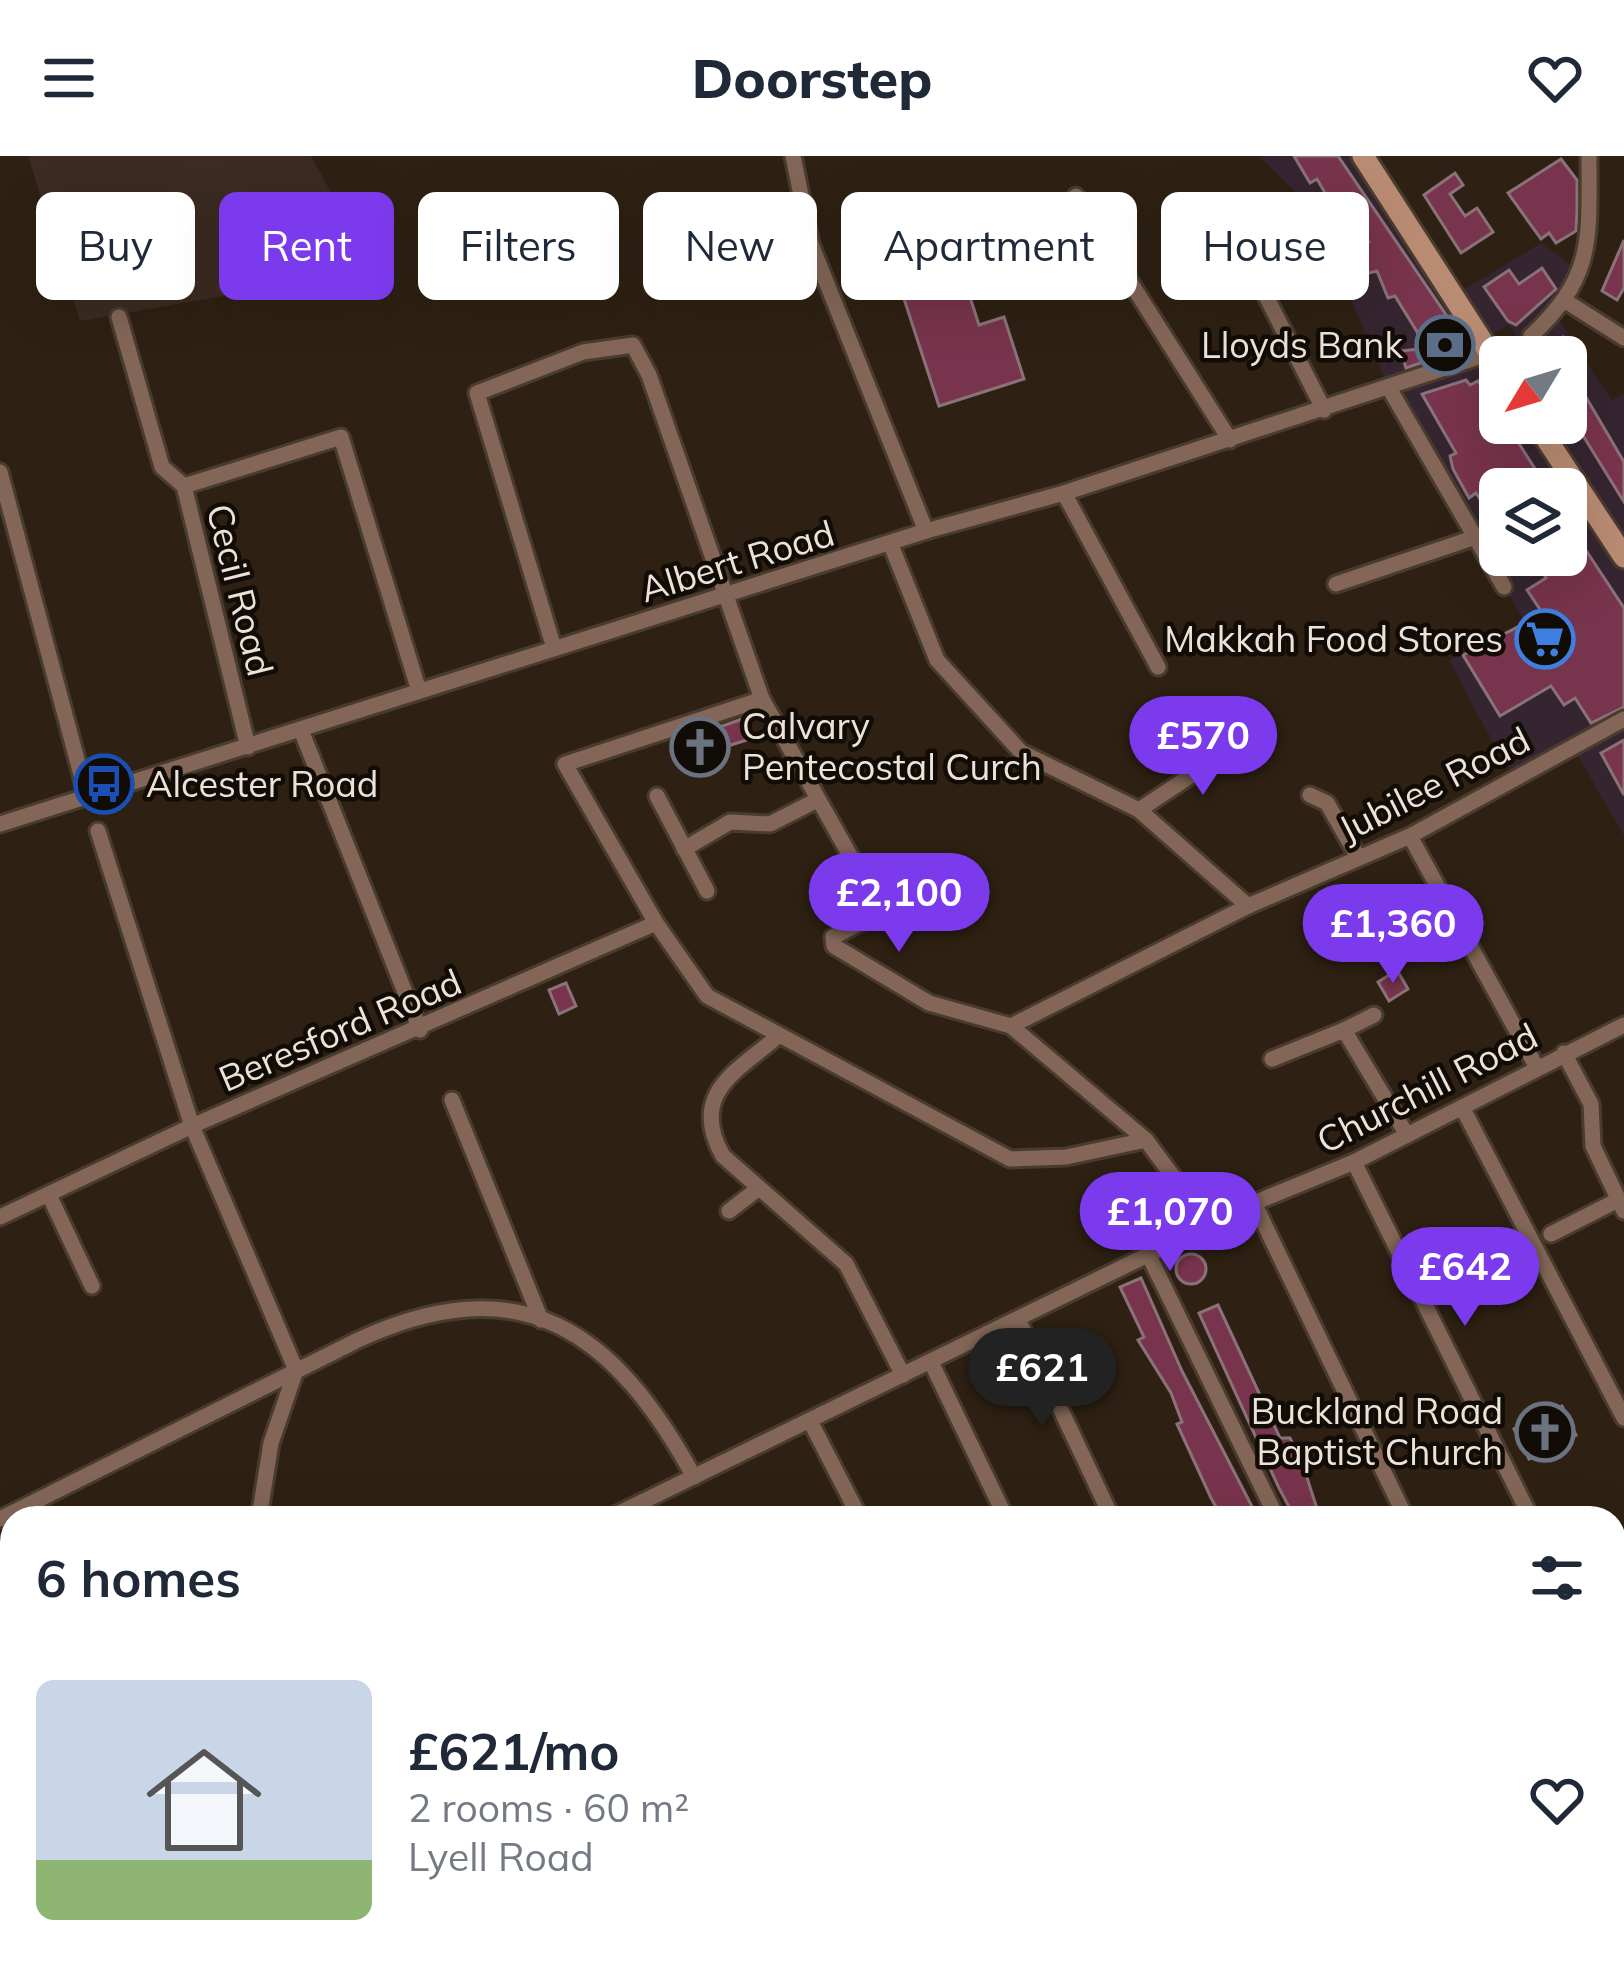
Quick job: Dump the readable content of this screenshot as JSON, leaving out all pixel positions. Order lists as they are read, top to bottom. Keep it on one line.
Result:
{"streets":{"street":["Albert Road","Cecil Road","Jubilee Road","Beresford Road","Churchill Road"]},"crossings":[["Albert Road","Cecil Road"]],"places":{"bank":["Lloyds Bank"],"supermarket":["Makkah Food Stores"],"church":["Calvary Pentecostal Curch","Buckland Road Baptist Church"],"bus stop":["Alcester Road"]},"north":"bottom left","page":{"header":"Doorstep","chip":["Buy","Rent","Filters","New","Apartment","House"],"price":["£570","£2,100","£1,360","£1,070","£642","£621"],"heading":"6 homes","list":[{"name":"£621/mo","note":"2 rooms · 60 m² · Lyell Road"}]}}
